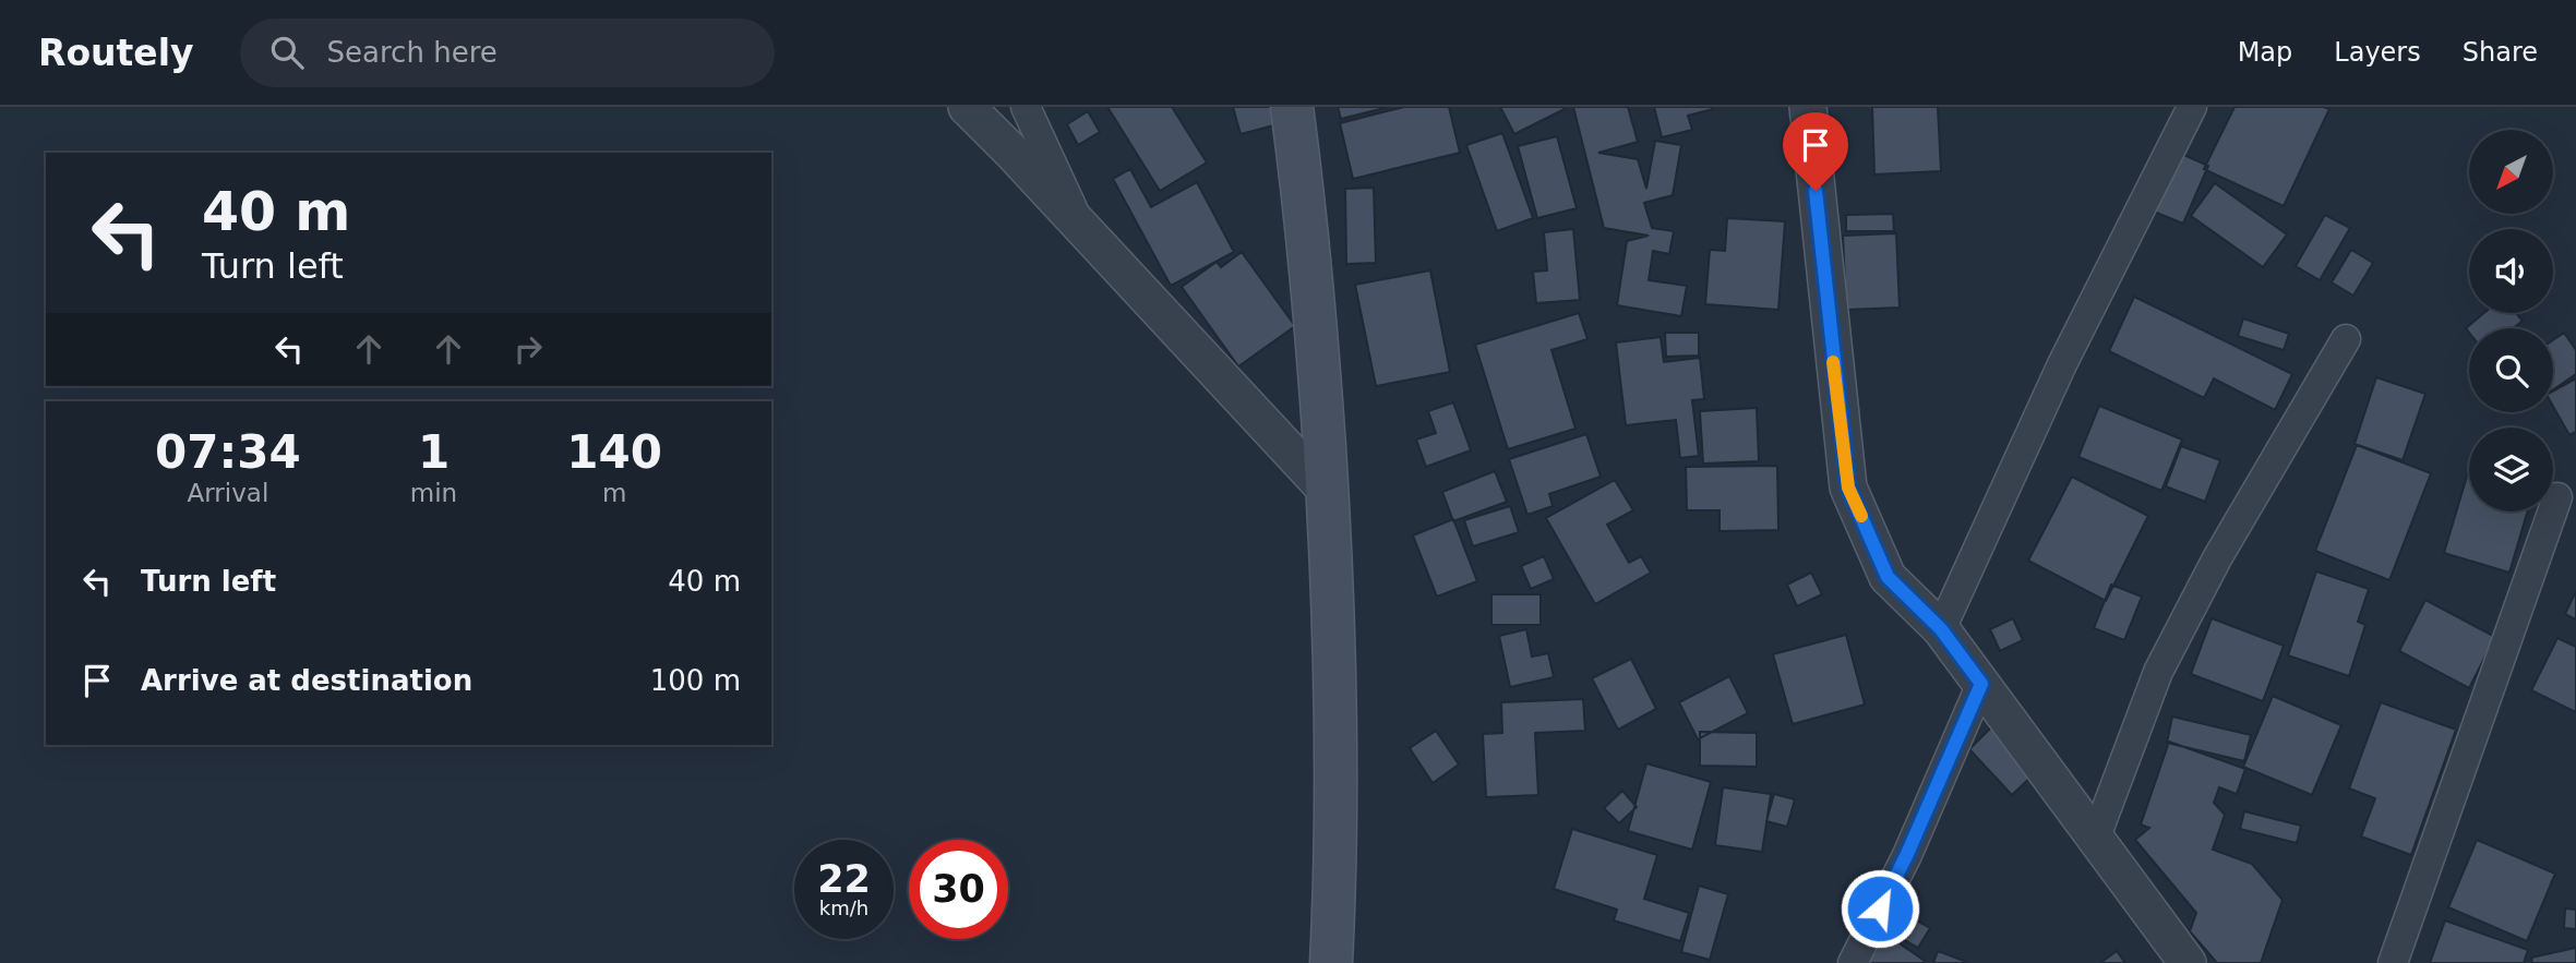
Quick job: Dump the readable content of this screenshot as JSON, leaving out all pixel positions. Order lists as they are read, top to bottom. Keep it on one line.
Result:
{"north":"bottom left","page":{"header":"Routely","search":"Search here","nav":["Map","Layers","Share"],"turn":["40 m","Turn left"],"eta":["07:34","Arrival","1","min","140","m"],"list":[{"name":"Turn left","value":"40 m"},{"name":"Arrive at destination","value":"100 m"}],"speed":"22 km/h","limit":"30"}}
